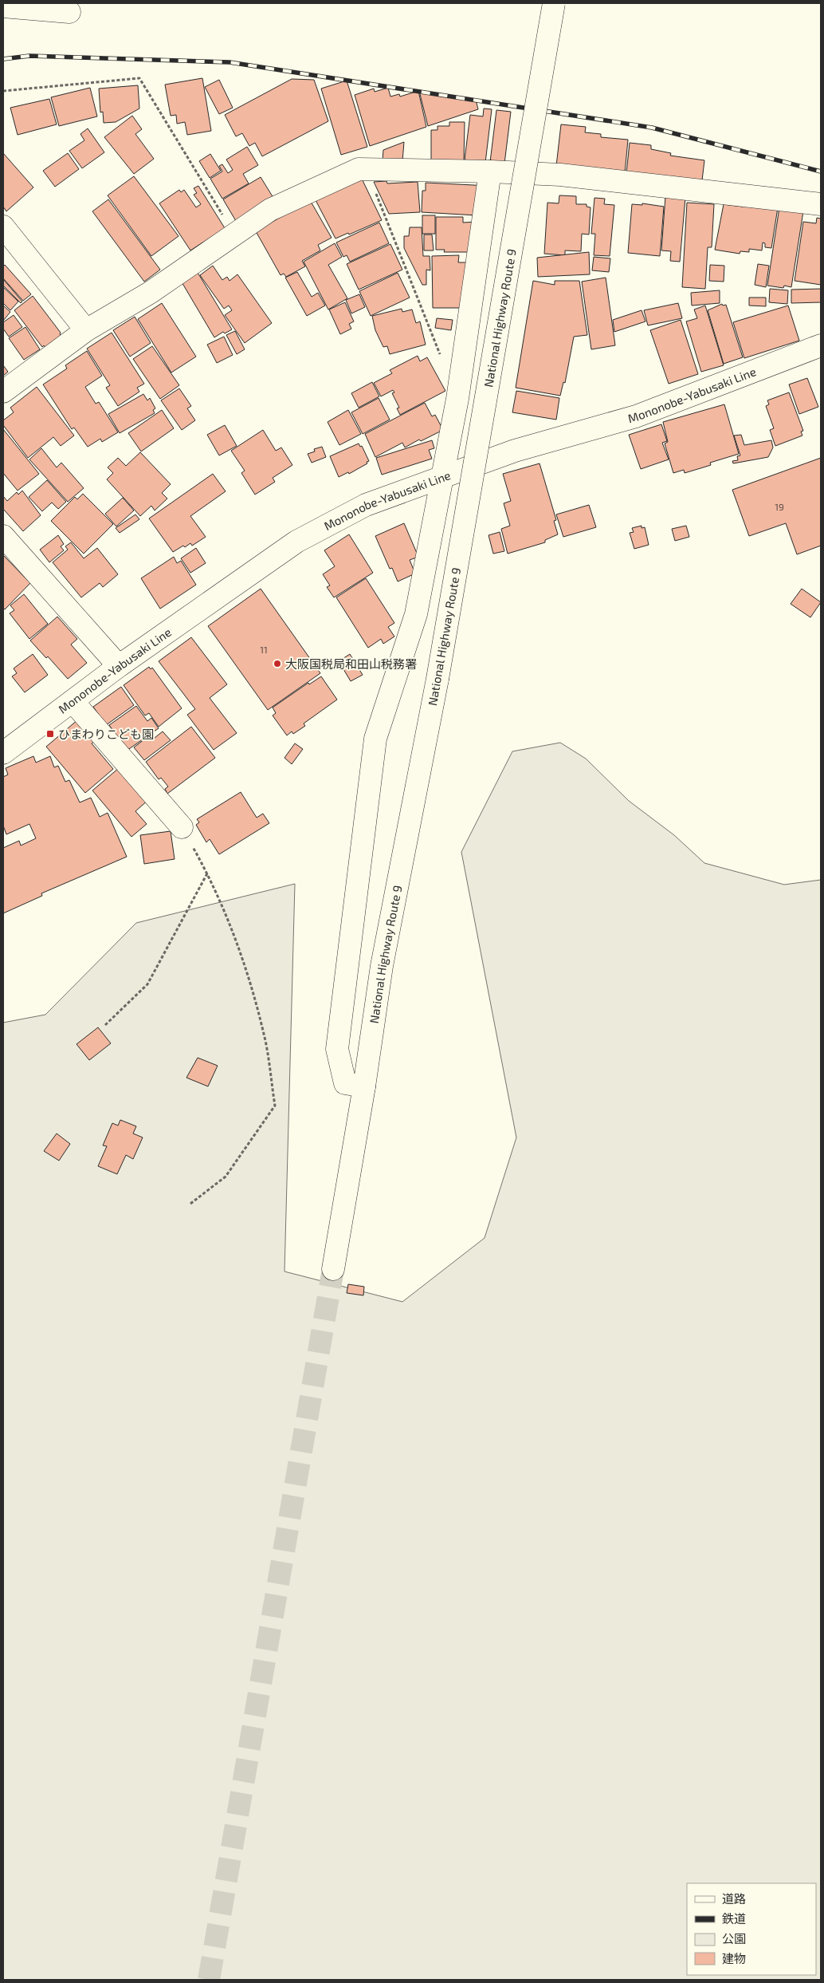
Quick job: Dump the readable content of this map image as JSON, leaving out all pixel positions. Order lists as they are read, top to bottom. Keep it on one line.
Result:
{"streets":{"main road":["National Highway Route 9","Mononobe-Yabusaki Line"]},"places":{"other":["大阪国税局和田山税務署"],"transit":["ひまわりこども園"]},"house_numbers":["19","11"],"legend":["道路","鉄道","公園","建物"]}
